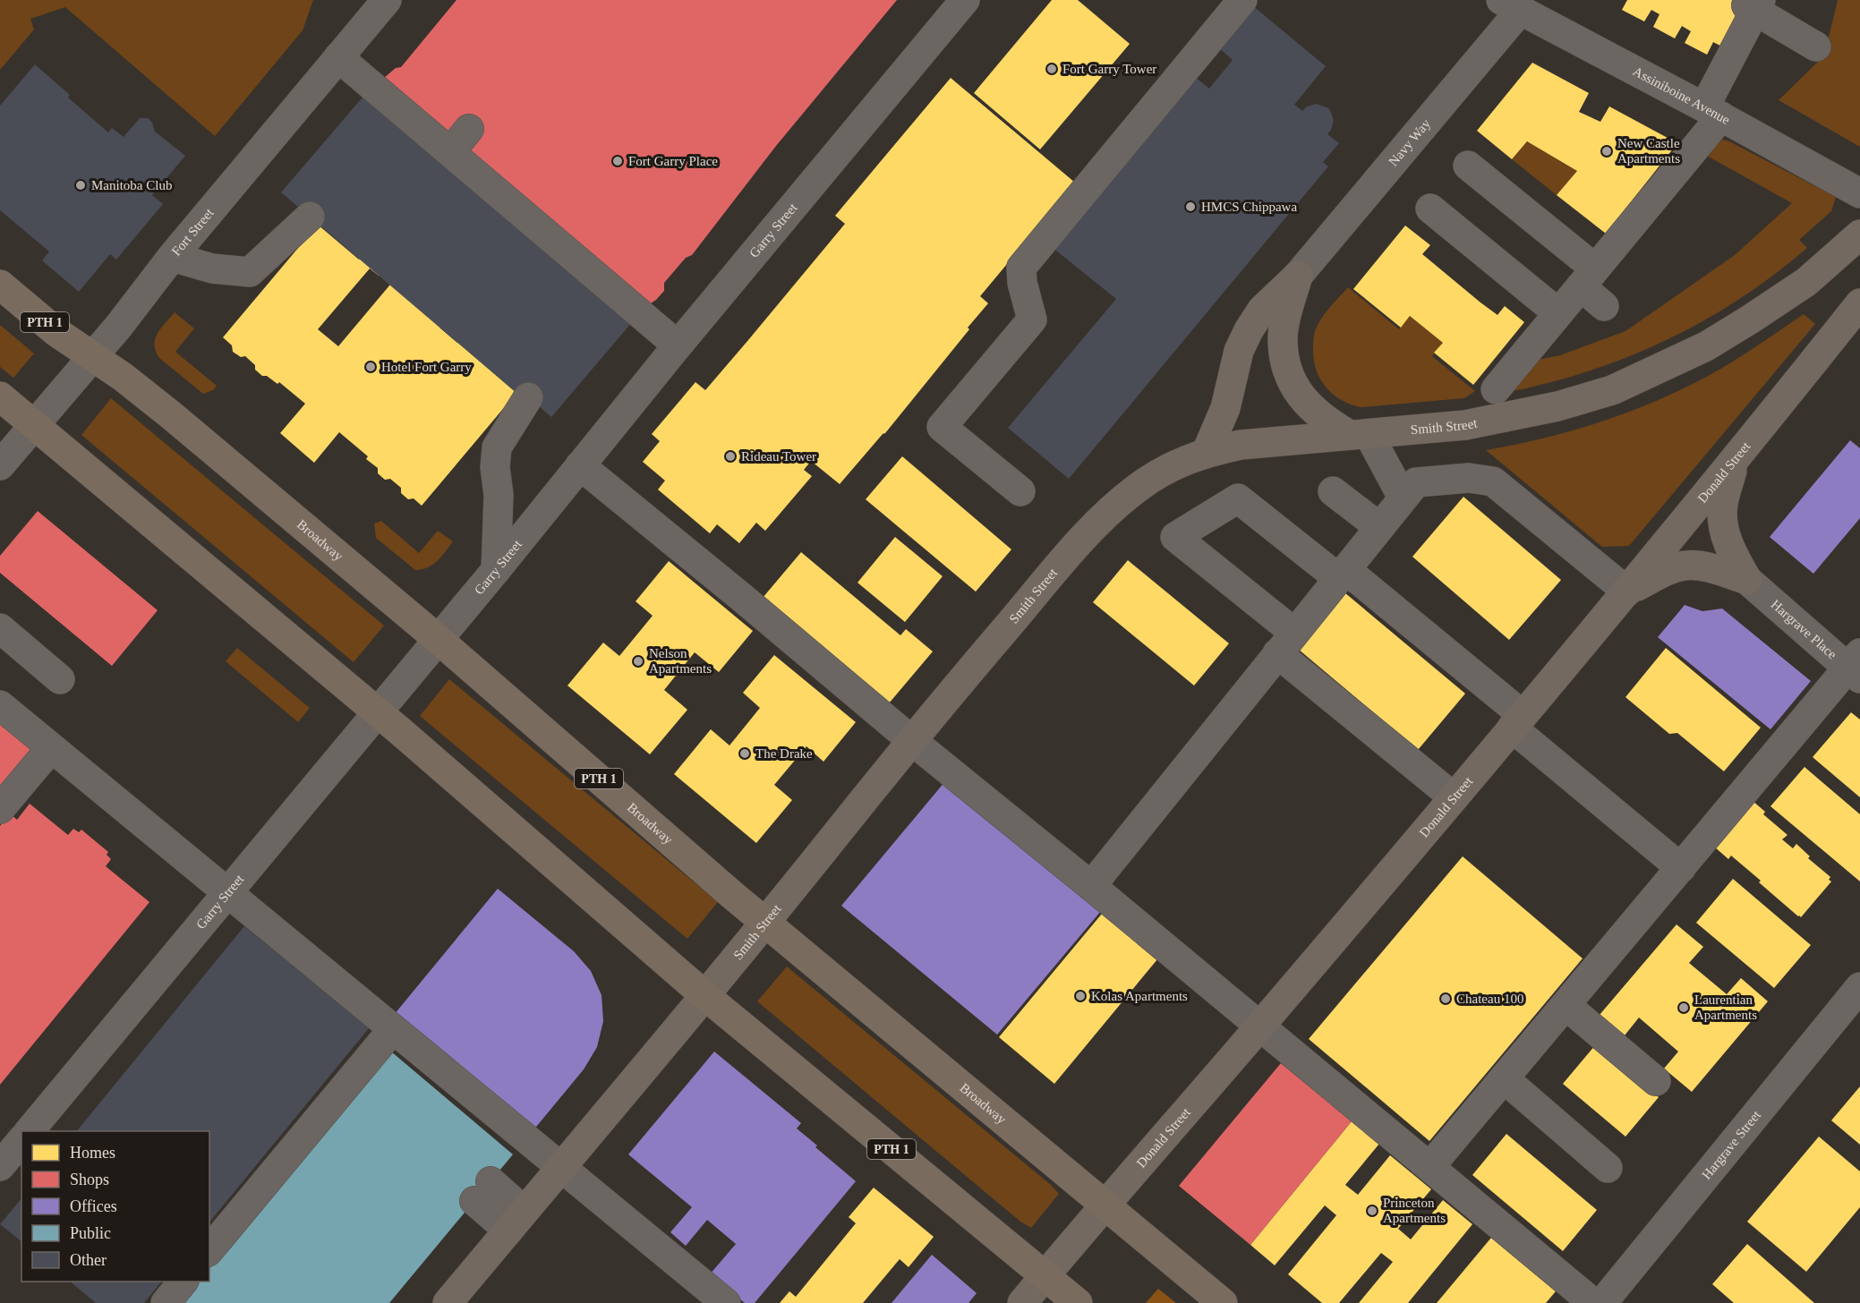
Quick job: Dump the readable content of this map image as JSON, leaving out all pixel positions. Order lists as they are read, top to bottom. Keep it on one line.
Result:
{"streets":{"highway":["PTH 1","Broadway"],"main road":["Smith Street","Donald Street"],"street":["Assiniboine Avenue","Navy Way","Garry Street","Fort Street","Hargrave Place","Hargrave Street"]},"crossings":[["Assiniboine Avenue","Navy Way"],["Garry Street","PTH 1"],["Garry Street","Broadway"],["Fort Street","PTH 1"],["Fort Street","Broadway"],["PTH 1","Smith Street"],["PTH 1","Donald Street"],["Smith Street","Broadway"],["Donald Street","Broadway"]],"places":["Fort Garry Tower","New Castle Apartments","Fort Garry Place","Manitoba Club","HMCS Chippawa","Hotel Fort Garry","Rideau Tower","Nelson Apartments","The Drake","Kolas Apartments","Chateau 100","Laurentian Apartments","Princeton Apartments"],"legend":["Homes","Shops","Offices","Public","Other"]}
